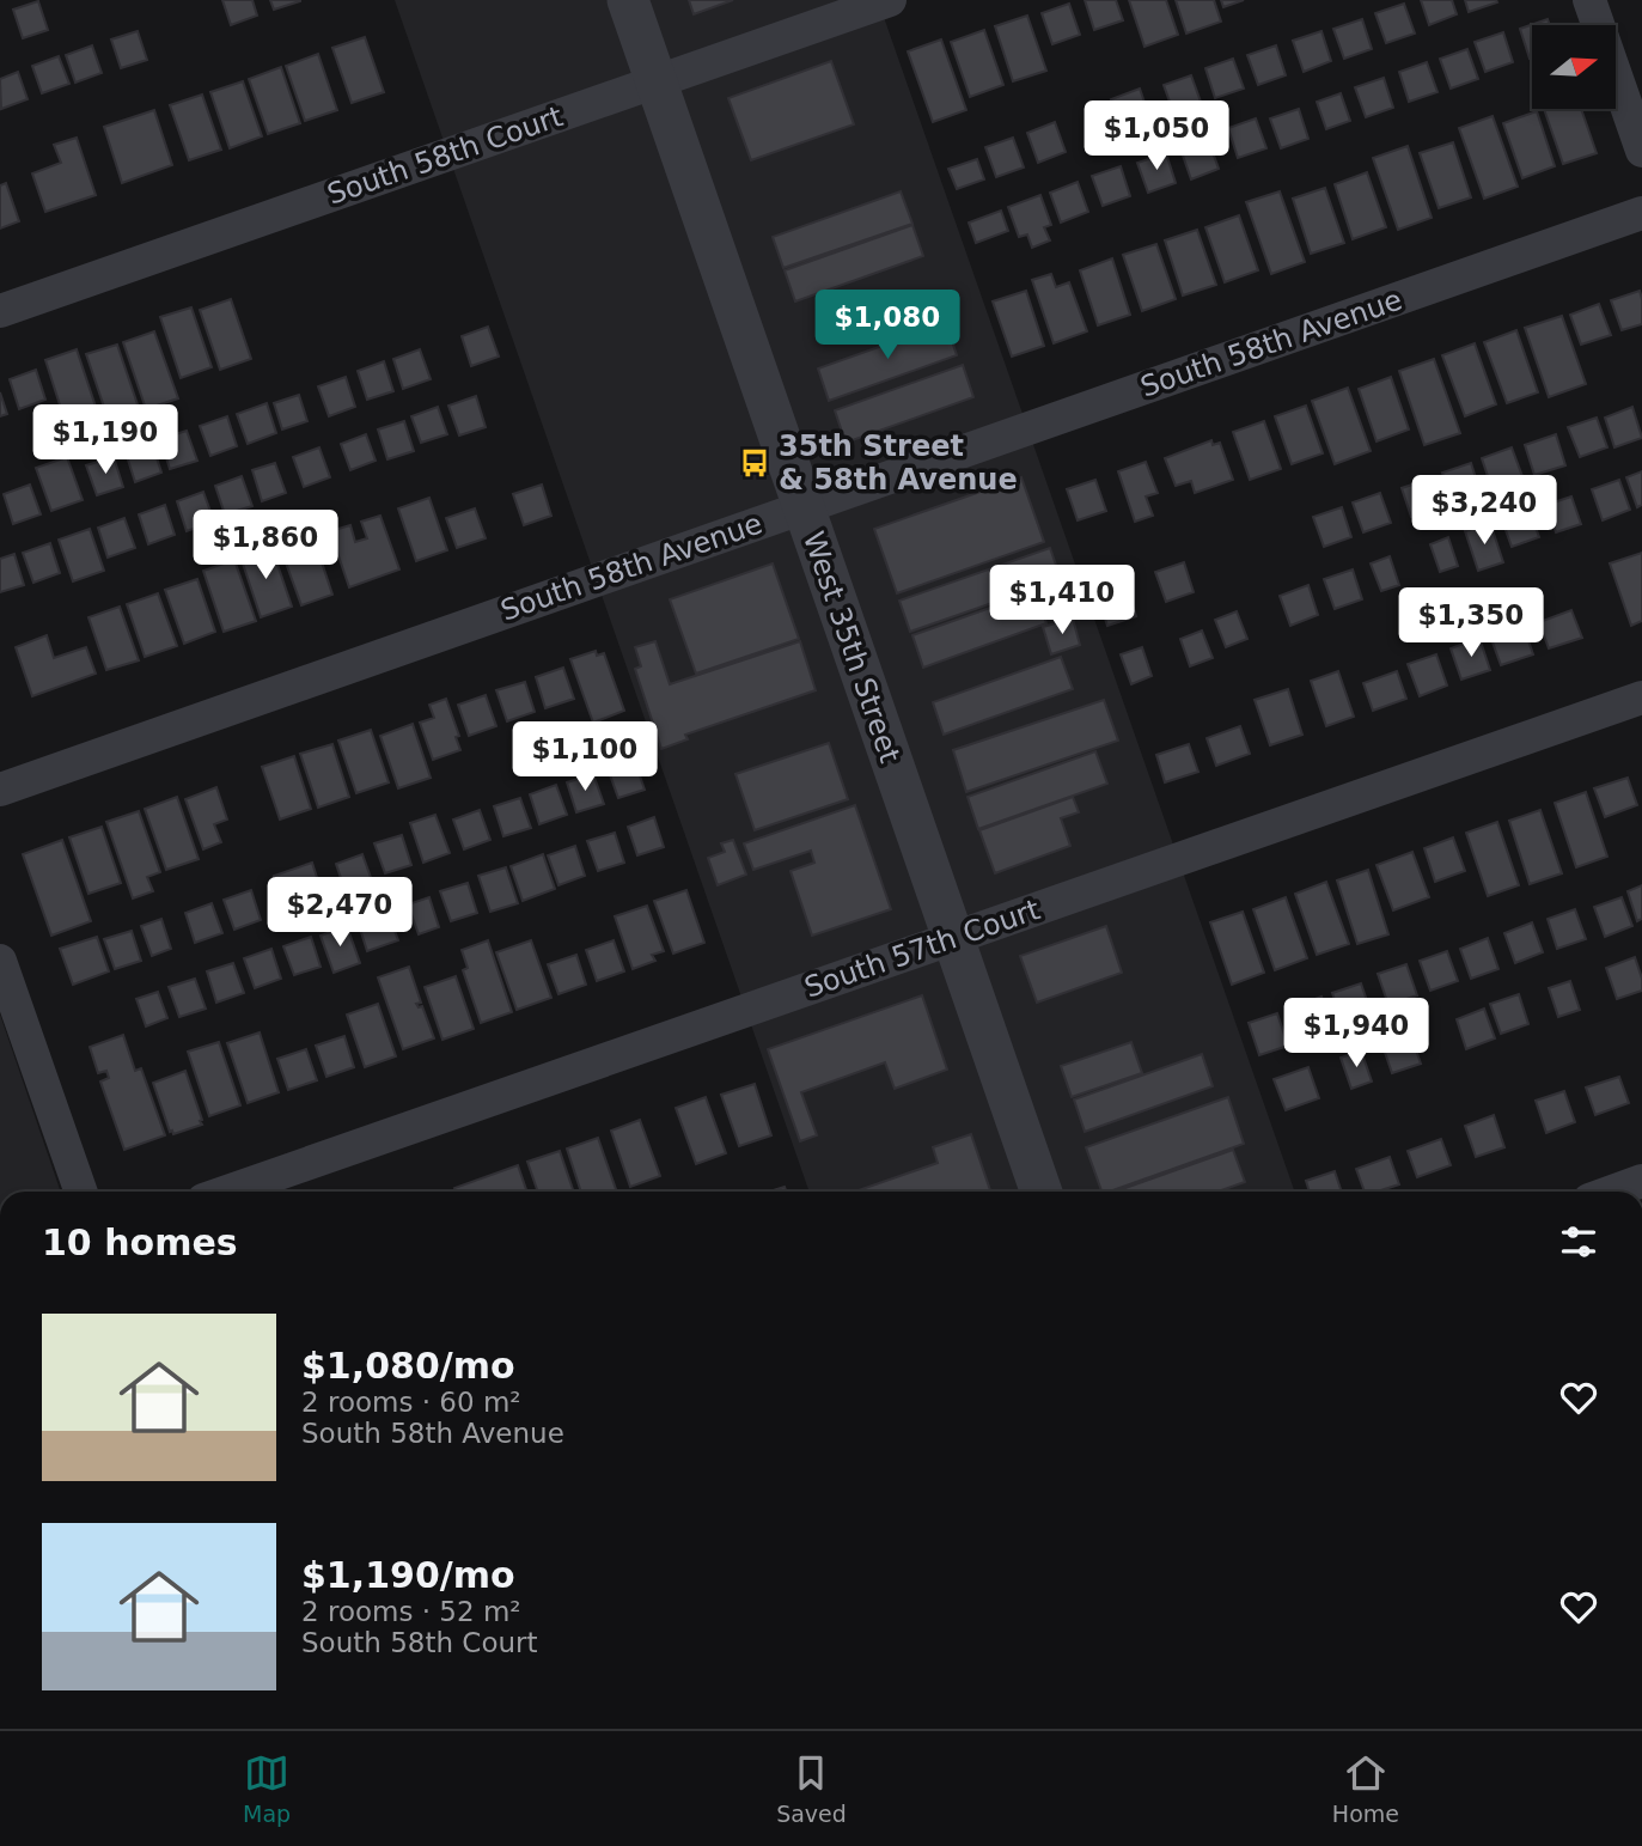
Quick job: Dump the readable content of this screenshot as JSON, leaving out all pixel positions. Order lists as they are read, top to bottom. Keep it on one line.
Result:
{"streets":{"street":["South 58th Court","South 58th Avenue","West 35th Street","South 57th Court"]},"crossings":[["South 58th Court","West 35th Street"],["South 58th Avenue","West 35th Street"],["West 35th Street","South 57th Court"]],"places":{"bus stop":["35th Street & 58th Avenue"]},"north":"right","page":{"price":["$1,050","$1,080","$1,190","$3,240","$1,860","$1,410","$1,350","$1,100","$2,470","$1,940"],"heading":"10 homes","list":[{"name":"$1,080/mo","note":"2 rooms · 60 m² · South 58th Avenue"},{"name":"$1,190/mo","note":"2 rooms · 52 m² · South 58th Court"}],"tabs":["Map","Saved","Home"]}}
